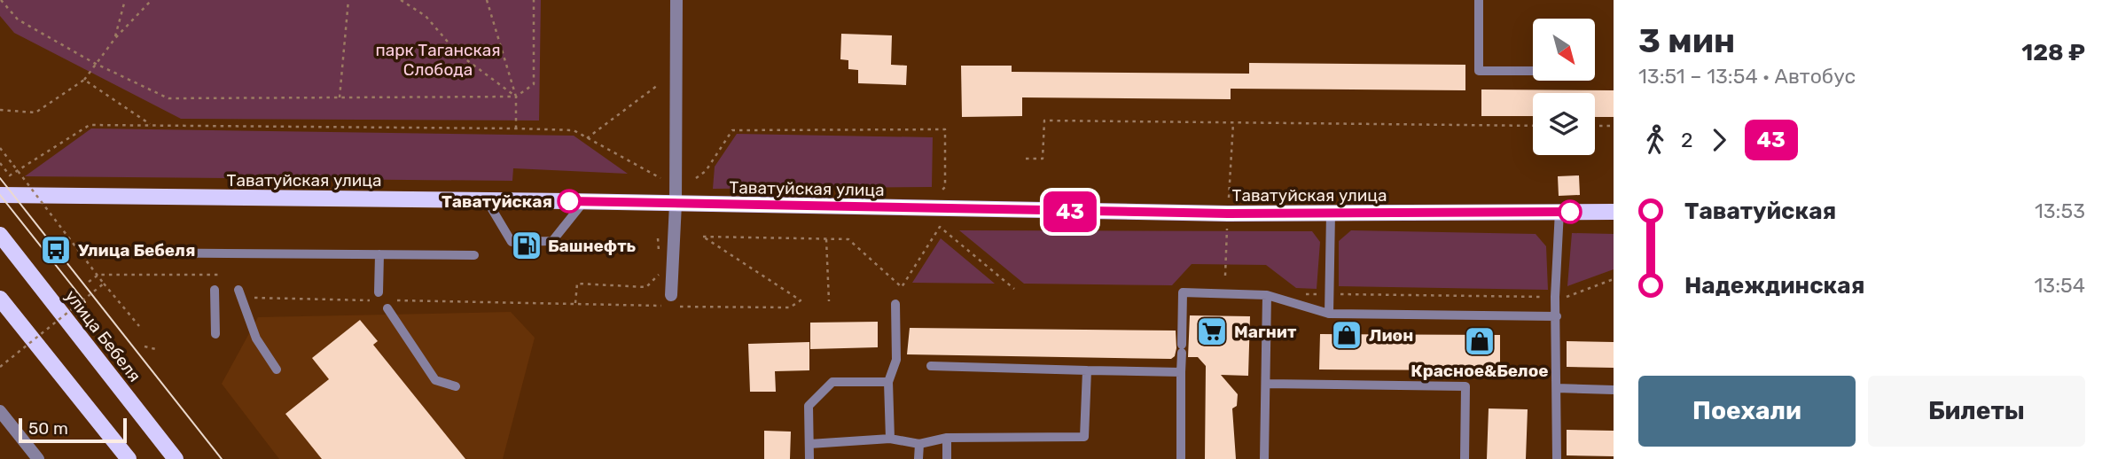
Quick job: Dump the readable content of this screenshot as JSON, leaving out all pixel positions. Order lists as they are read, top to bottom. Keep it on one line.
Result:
{"streets":{"main road":["Таватуйская улица","улица Бебеля"]},"parks":["парк Таганская Слобода"],"places":{"other":["Таватуйская"],"fuel station":["Башнефть"],"bus stop":["Улица Бебеля"],"supermarket":["Магнит"],"shop":["Лион","Красное&Белое"]},"lines":["bus line 43"],"scale_bar":"50 m","north":"bottom right","page":{"on_map":"43","heading":["3 мин","13:51 – 13:54 · Автобус","128 ₽"],"legs":["2","43"],"list":[{"name":"Таватуйская","value":"13:53"},{"name":"Надеждинская","value":"13:54"}],"buttons":["Поехали","Билеты"],"scale":"50 m"}}
